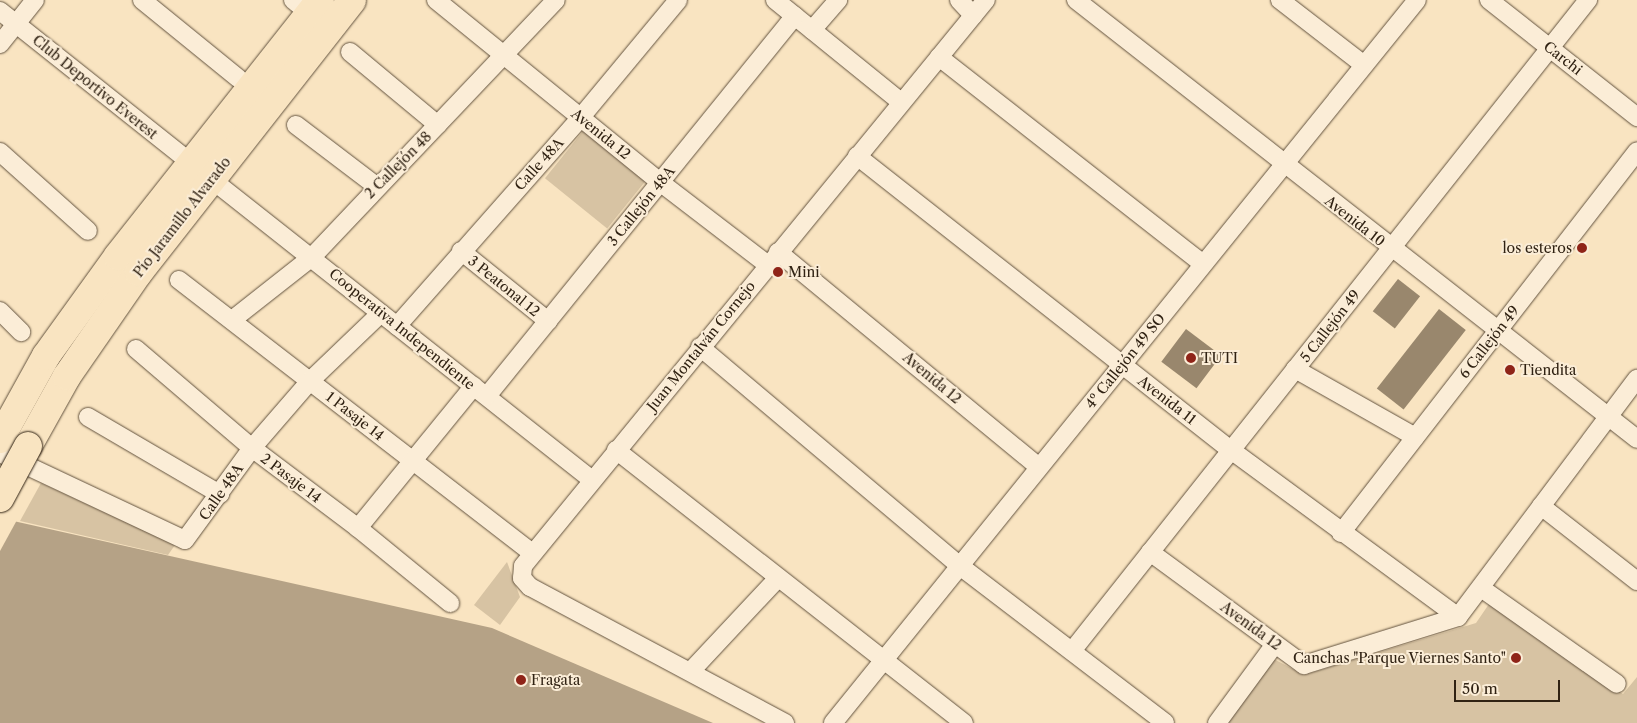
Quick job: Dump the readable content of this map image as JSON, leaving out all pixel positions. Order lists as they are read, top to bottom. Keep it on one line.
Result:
{"streets":{"highway":["Pío Jaramillo Alvarado"],"street":["Carchi","Club Deportivo Everest","Avenida 12","Calle 48A","2 Callejón 48","3 Callejón 48A","Avenida 10","3 Peatonal 12","5 Callejón 49","Cooperativa Independiente","6 Callejón 49","Juan Montalván Cornejo","4º Callejón 49 SO","Avenida 11","1 Pasaje 14","2 Pasaje 14"]},"crossings":[["Carchi","5 Callejón 49"],["Club Deportivo Everest","Pío Jaramillo Alvarado"],["Avenida 12","Calle 48A"],["Avenida 12","2 Callejón 48"],["Avenida 12","3 Callejón 48A"],["Avenida 12","5 Callejón 49"],["Avenida 12","Juan Montalván Cornejo"],["Avenida 12","4º Callejón 49 SO"],["Avenida 12","Avenida 11"],["Calle 48A","3 Peatonal 12"],["Calle 48A","Cooperativa Independiente"],["Calle 48A","1 Pasaje 14"],["Calle 48A","2 Pasaje 14"],["2 Callejón 48","Cooperativa Independiente"],["2 Callejón 48","1 Pasaje 14"],["3 Callejón 48A","3 Peatonal 12"],["3 Callejón 48A","Cooperativa Independiente"],["3 Callejón 48A","1 Pasaje 14"],["3 Callejón 48A","2 Pasaje 14"],["Pío Jaramillo Alvarado","Cooperativa Independiente"],["Avenida 10","5 Callejón 49"],["Avenida 10","6 Callejón 49"],["Avenida 10","4º Callejón 49 SO"],["5 Callejón 49","Avenida 11"],["Cooperativa Independiente","Juan Montalván Cornejo"],["6 Callejón 49","Avenida 11"],["Juan Montalván Cornejo","Avenida 11"],["Juan Montalván Cornejo","1 Pasaje 14"],["4º Callejón 49 SO","Avenida 11"]],"places":["los esteros","Mini","TUTI","Tiendita","Canchas \"Parque Viernes Santo\"","Fragata"],"scale_bar":"50 m"}
